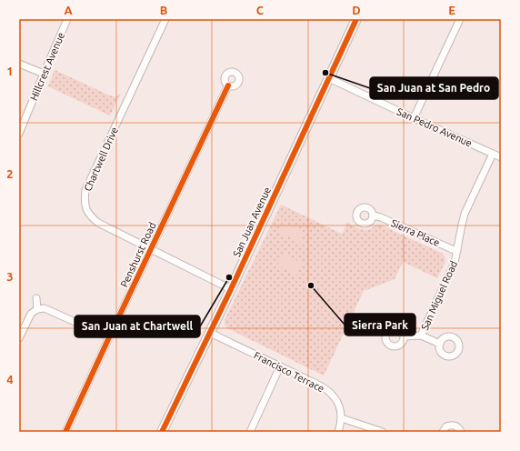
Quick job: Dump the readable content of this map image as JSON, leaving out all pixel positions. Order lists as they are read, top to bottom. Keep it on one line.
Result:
{"streets":{"street":["Hillcrest Avenue","San Pedro Avenue","Chartwell Drive","San Juan Avenue","Sierra Place","Penshurst Road","San Miguel Road","Francisco Terrace"]},"crossings":[["San Pedro Avenue","San Juan Avenue"],["San Pedro Avenue","San Miguel Road"],["Chartwell Drive","San Juan Avenue"],["Chartwell Drive","Penshurst Road"],["San Juan Avenue","Francisco Terrace"],["Sierra Place","San Miguel Road"]],"places":["San Juan at San Pedro","San Juan at Chartwell","Sierra Park"],"grid":{"columns":["A","B","C","D","E"],"rows":["1","2","3","4"]}}
